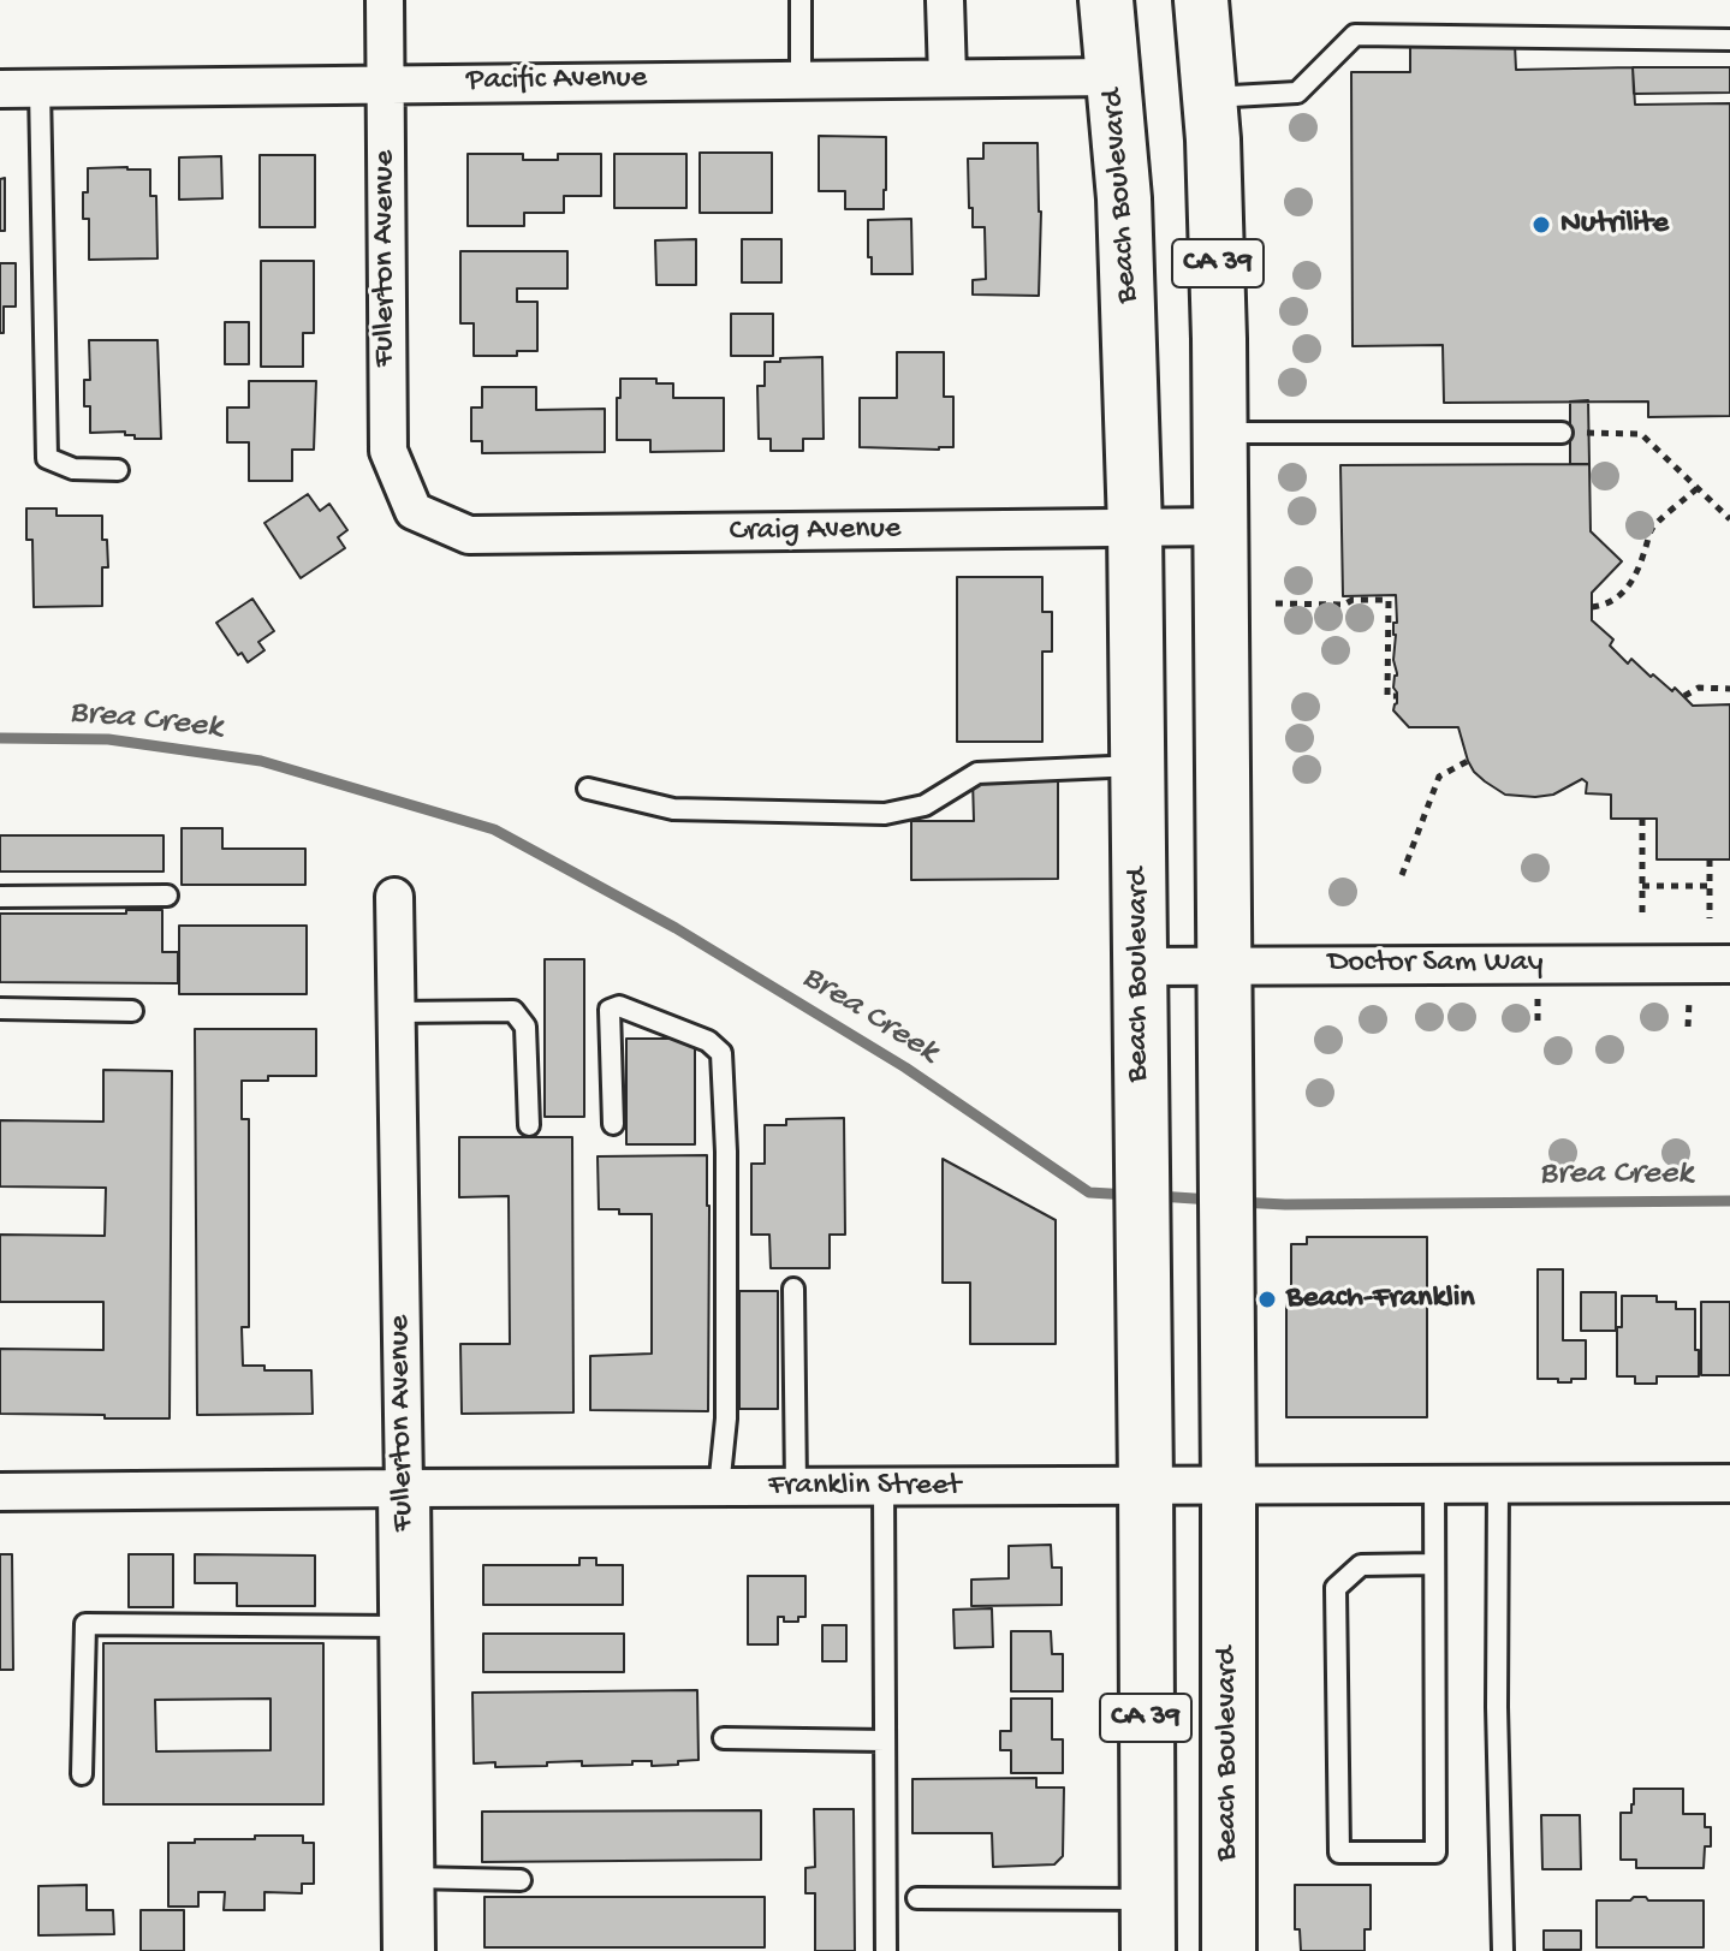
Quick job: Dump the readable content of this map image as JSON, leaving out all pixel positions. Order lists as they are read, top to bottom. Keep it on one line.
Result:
{"streets":{"main road":["Beach Boulevard","CA 39"],"street":["Pacific Avenue","Fullerton Avenue","Craig Avenue","Doctor Sam Way","Franklin Street"]},"crossings":[["Pacific Avenue","Beach Boulevard"],["Pacific Avenue","Fullerton Avenue"],["Beach Boulevard","Craig Avenue"],["Beach Boulevard","Doctor Sam Way"],["Beach Boulevard","Franklin Street"],["Fullerton Avenue","Craig Avenue"],["Fullerton Avenue","Franklin Street"]],"water":["Brea Creek"],"places":["Nutrilite","Beach-Franklin"]}
